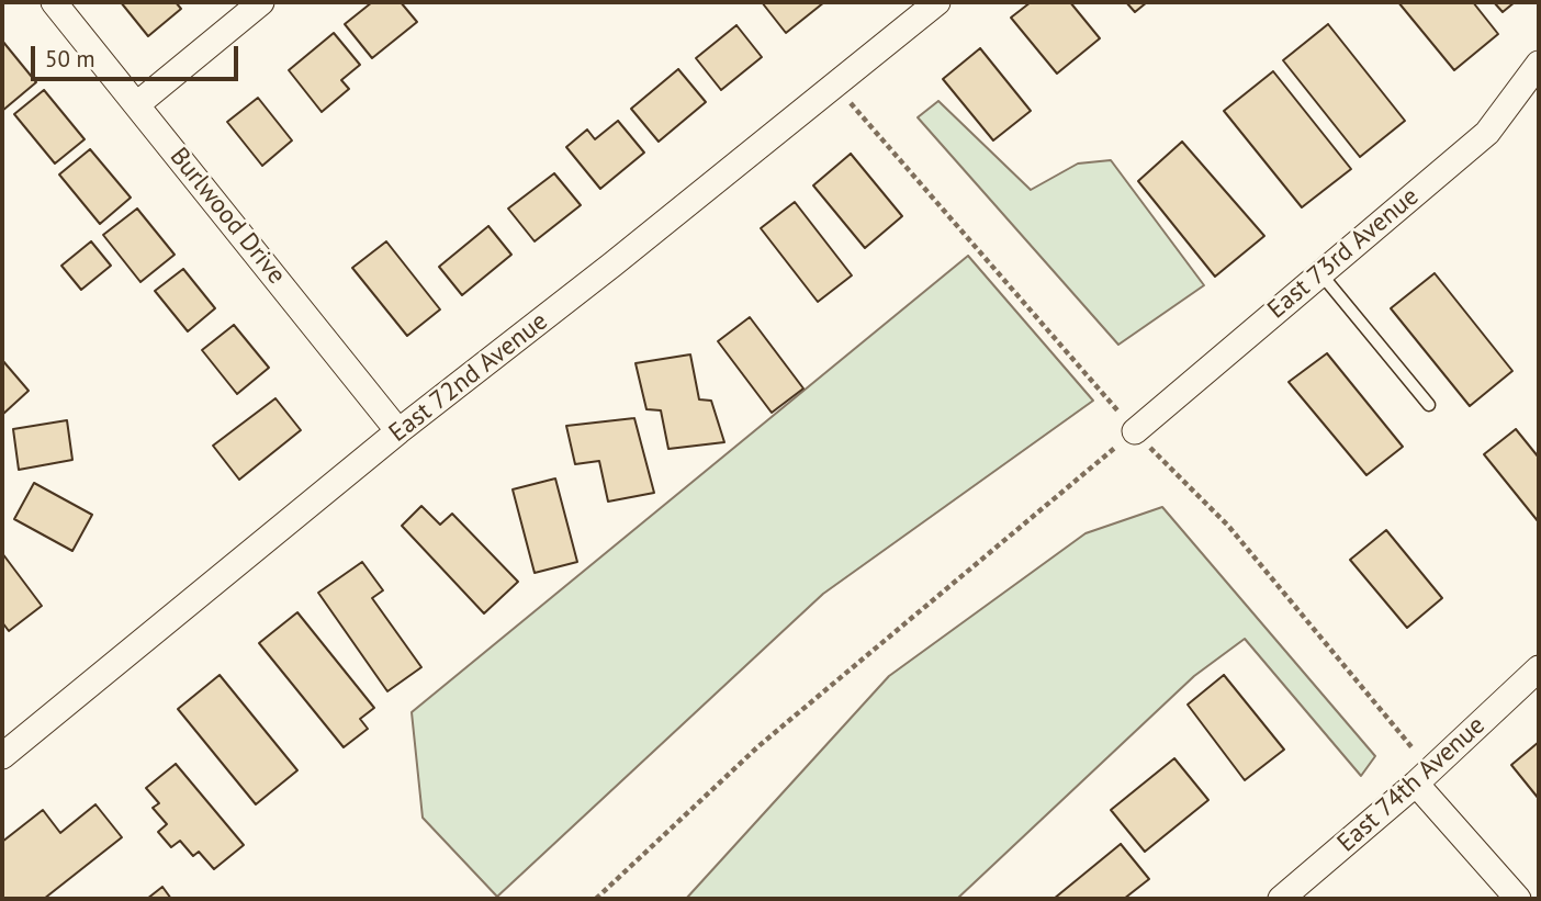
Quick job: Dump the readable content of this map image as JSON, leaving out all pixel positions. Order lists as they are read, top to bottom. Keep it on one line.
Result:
{"streets":{"street":["Burlwood Drive","East 73rd Avenue","East 72nd Avenue","East 74th Avenue"]},"crossings":[["Burlwood Drive","East 72nd Avenue"]],"scale_bar":"50 m"}
